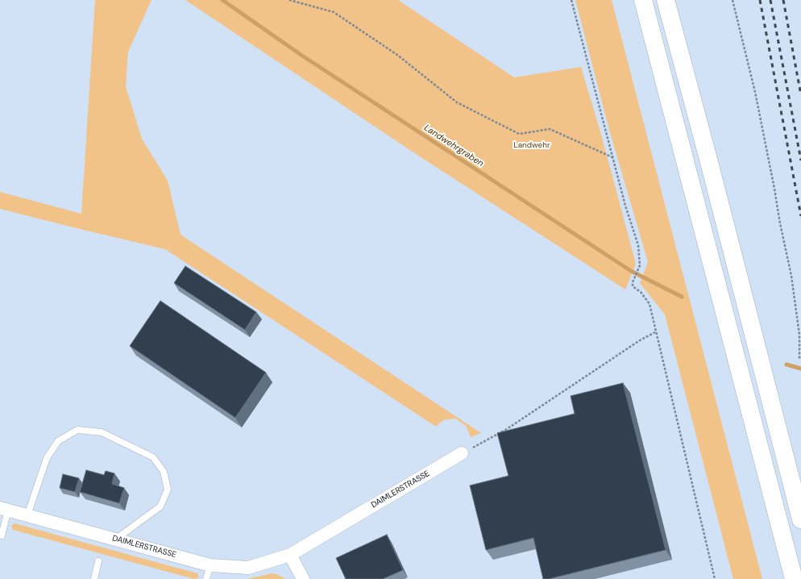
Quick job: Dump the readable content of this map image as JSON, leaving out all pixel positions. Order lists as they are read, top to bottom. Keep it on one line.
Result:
{"streets":{"street":["DAIMLERSTRASSE"]},"water":["Landwehrgraben"],"parks":["Landwehr"]}
